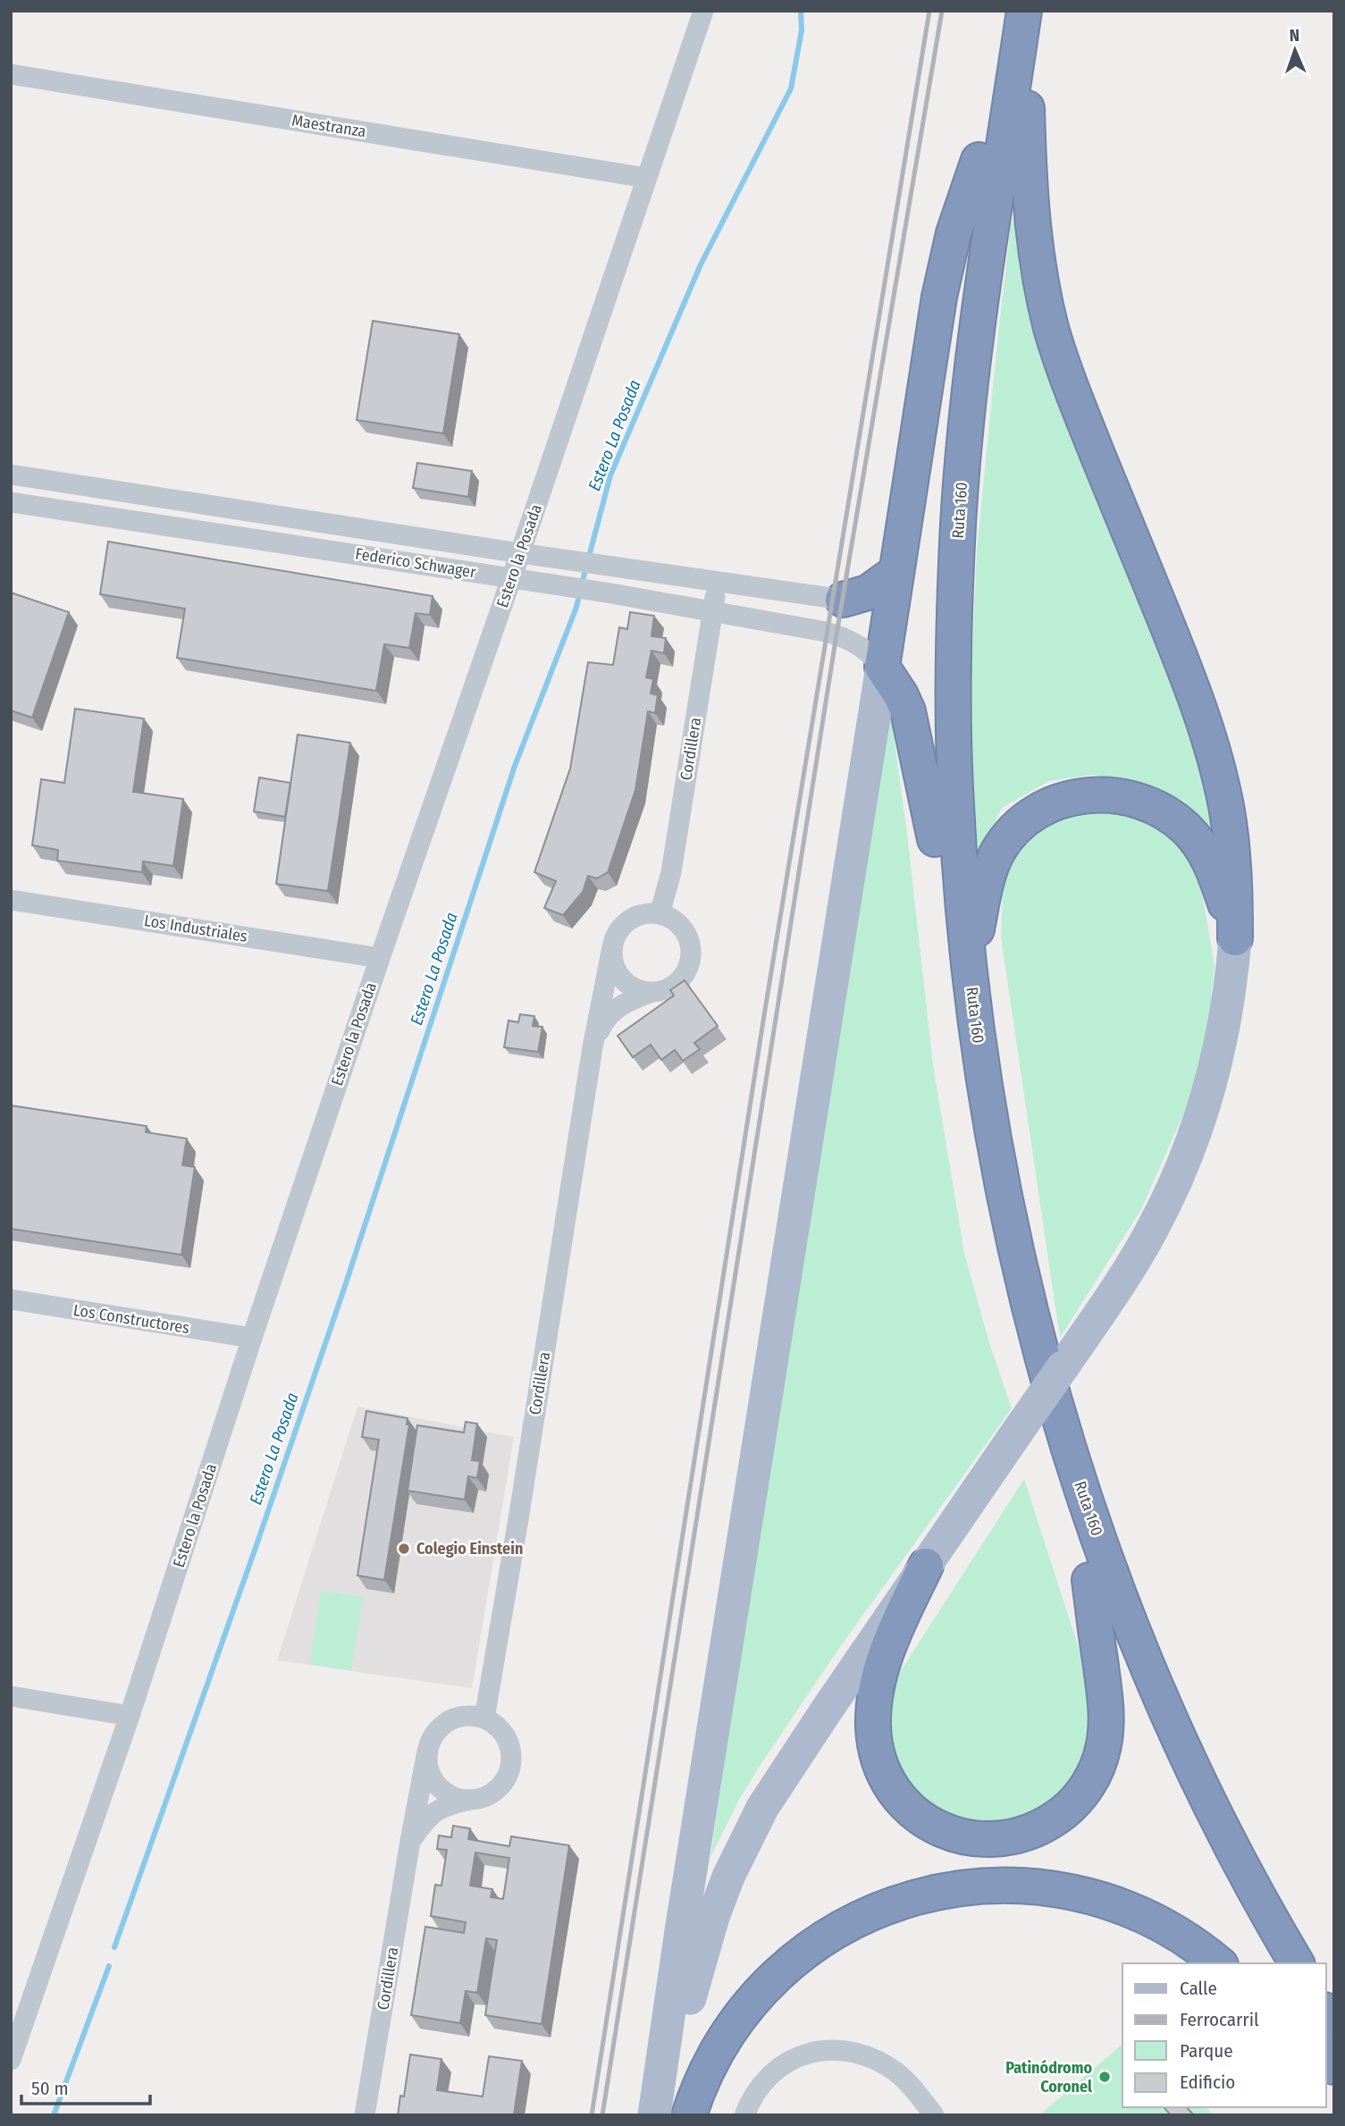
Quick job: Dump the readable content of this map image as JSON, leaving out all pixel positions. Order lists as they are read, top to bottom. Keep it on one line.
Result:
{"streets":{"highway":["Ruta 160"],"street":["Maestranza","Estero la Posada","Federico Schwager","Cordillera","Los Industriales","Los Constructores"]},"crossings":[["Maestranza","Estero la Posada"],["Estero la Posada","Federico Schwager"],["Estero la Posada","Los Industriales"],["Estero la Posada","Los Constructores"],["Federico Schwager","Cordillera"]],"water":["Estero La Posada"],"places":["Colegio Einstein","Patinódromo Coronel"],"legend":["Calle","Ferrocarril","Parque","Edificio"],"scale_bar":"50 m","north":"top"}
